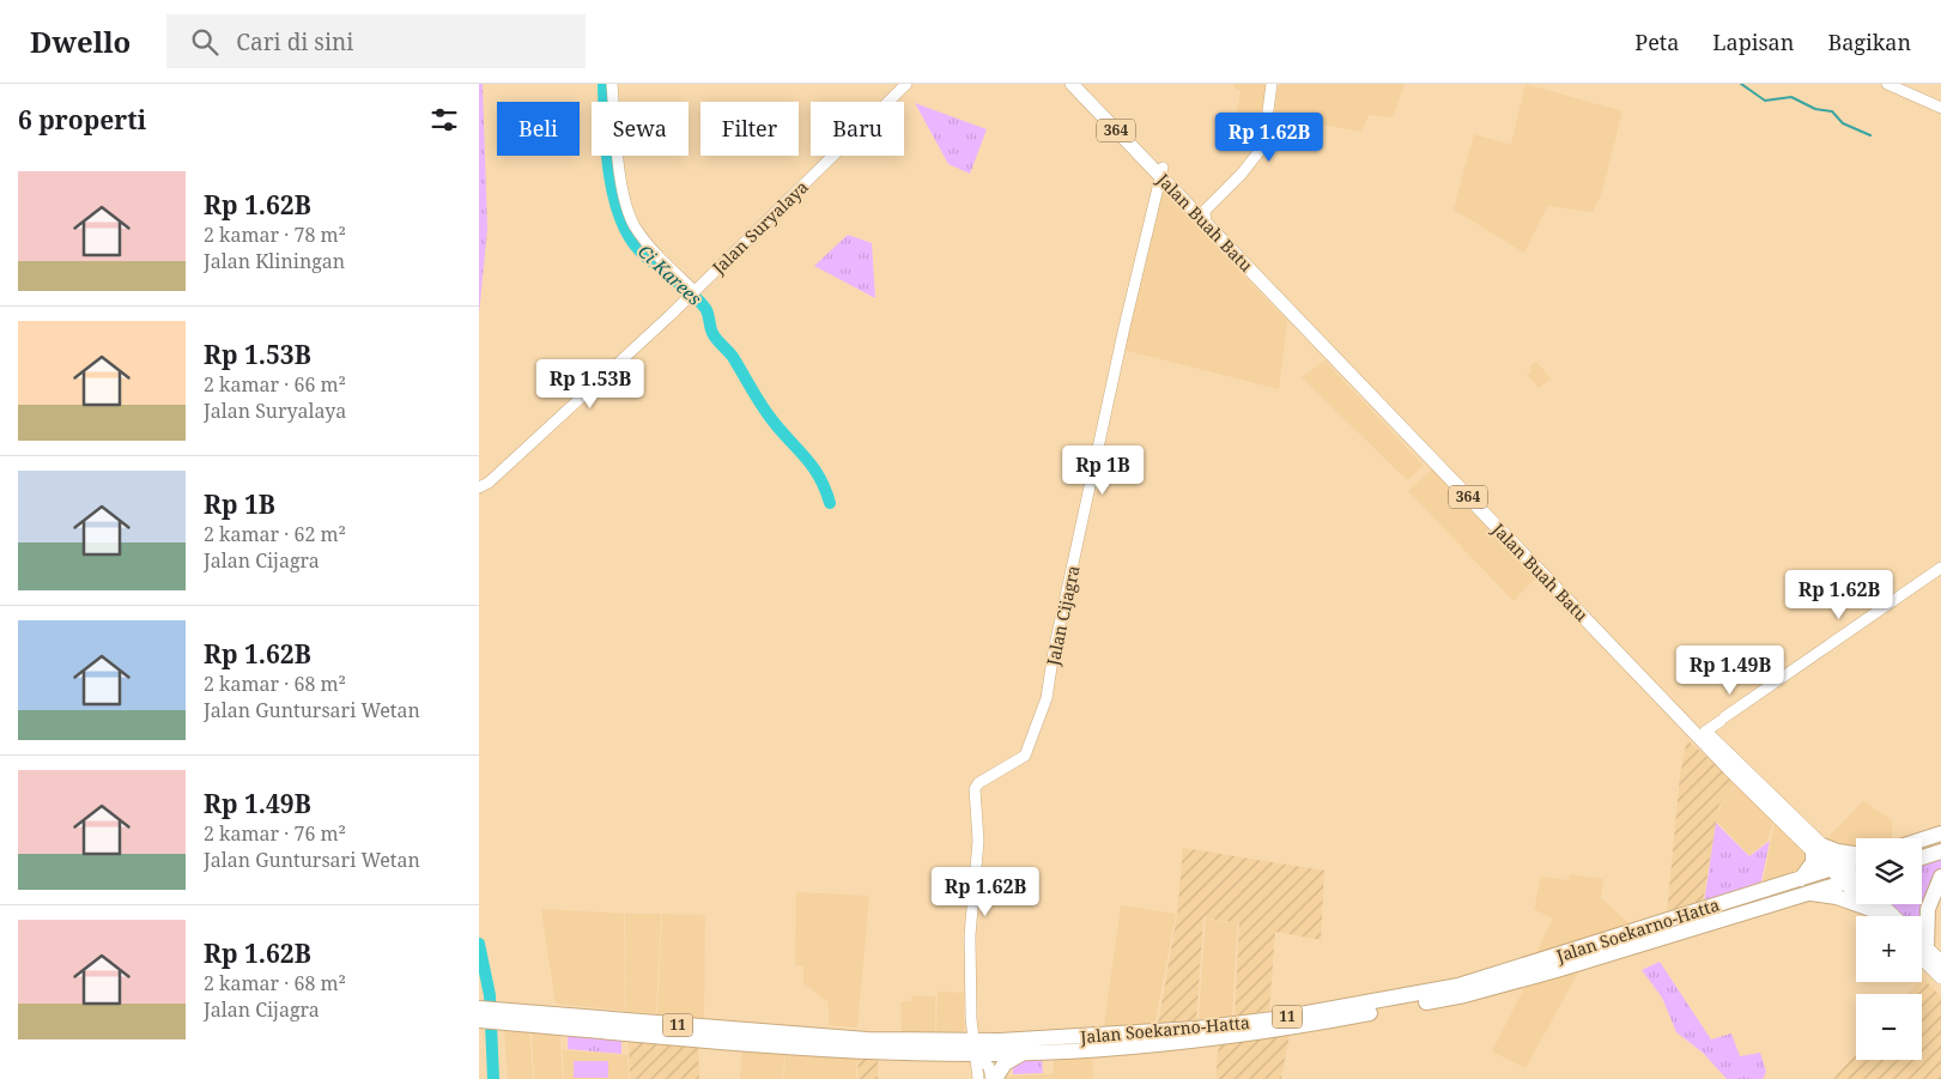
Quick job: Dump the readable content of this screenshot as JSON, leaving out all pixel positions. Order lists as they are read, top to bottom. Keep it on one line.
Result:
{"streets":{"highway":["Jalan Soekarno-Hatta","11"],"main road":["364","Jalan Buah Batu"],"street":["Jalan Suryalaya","Jalan Cijagra"]},"crossings":[["Jalan Buah Batu","Jalan Cijagra"],["Jalan Buah Batu","Jalan Soekarno-Hatta"],["Jalan Cijagra","Jalan Soekarno-Hatta"]],"water":["Ci Karees"],"page":{"header":"Dwello","search":"Cari di sini","nav":["Peta","Lapisan","Bagikan"],"heading":"6 properti","chip":["Beli","Sewa","Filter","Baru"],"price":["Rp 1.62B","Rp 1.53B","Rp 1B","Rp 1.62B","Rp 1.49B","Rp 1.62B"],"list":[{"name":"Rp 1.62B","note":"2 kamar · 78 m² · Jalan Kliningan"},{"name":"Rp 1.53B","note":"2 kamar · 66 m² · Jalan Suryalaya"},{"name":"Rp 1B","note":"2 kamar · 62 m² · Jalan Cijagra"},{"name":"Rp 1.62B","note":"2 kamar · 68 m² · Jalan Guntursari Wetan"},{"name":"Rp 1.49B","note":"2 kamar · 76 m² · Jalan Guntursari Wetan"},{"name":"Rp 1.62B","note":"2 kamar · 68 m² · Jalan Cijagra"}],"map_buttons":["+","−"]}}
